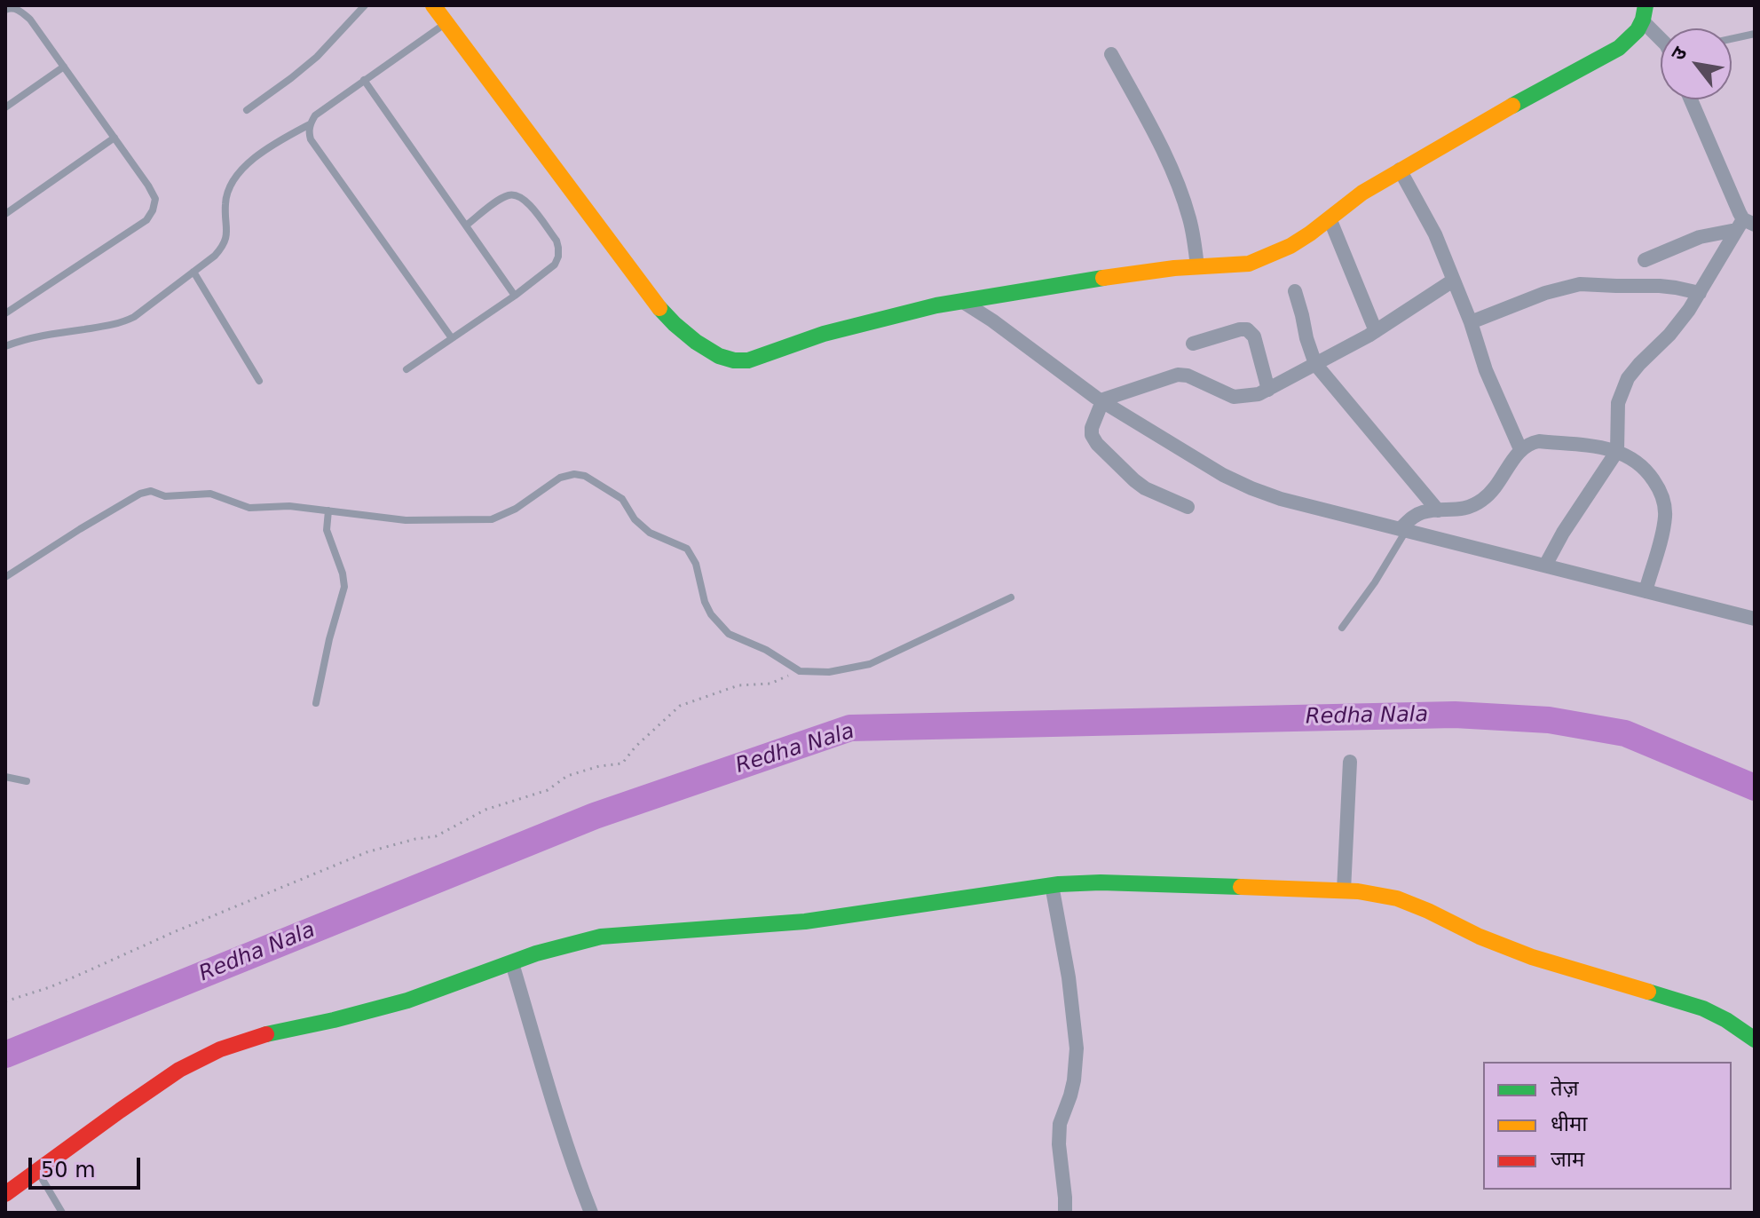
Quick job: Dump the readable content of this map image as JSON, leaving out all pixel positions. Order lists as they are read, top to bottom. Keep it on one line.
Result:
{"water":["Redha Nala"],"legend":["तेज़","धीमा","जाम"],"scale_bar":"50 m","north":"top left"}
